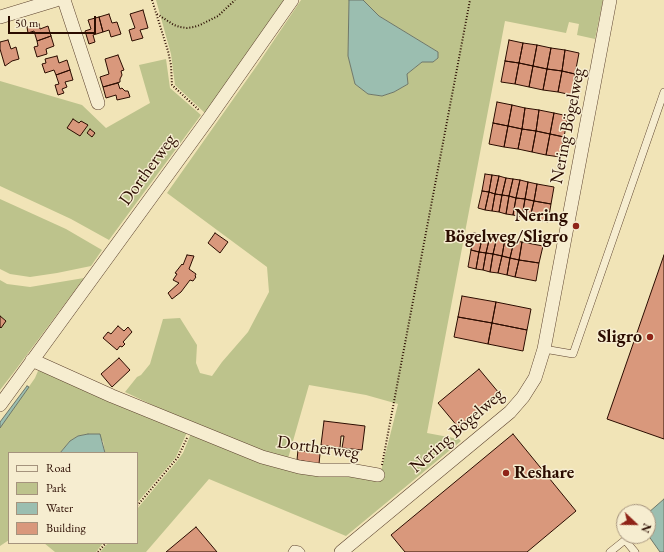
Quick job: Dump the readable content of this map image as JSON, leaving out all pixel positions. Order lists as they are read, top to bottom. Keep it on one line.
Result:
{"streets":{"street":["Nering Bögelweg","Dortherweg"]},"places":["Nering Bögelweg/Sligro","Sligro","Reshare"],"legend":["Road","Park","Water","Building"],"scale_bar":"50 m","north":"right"}
